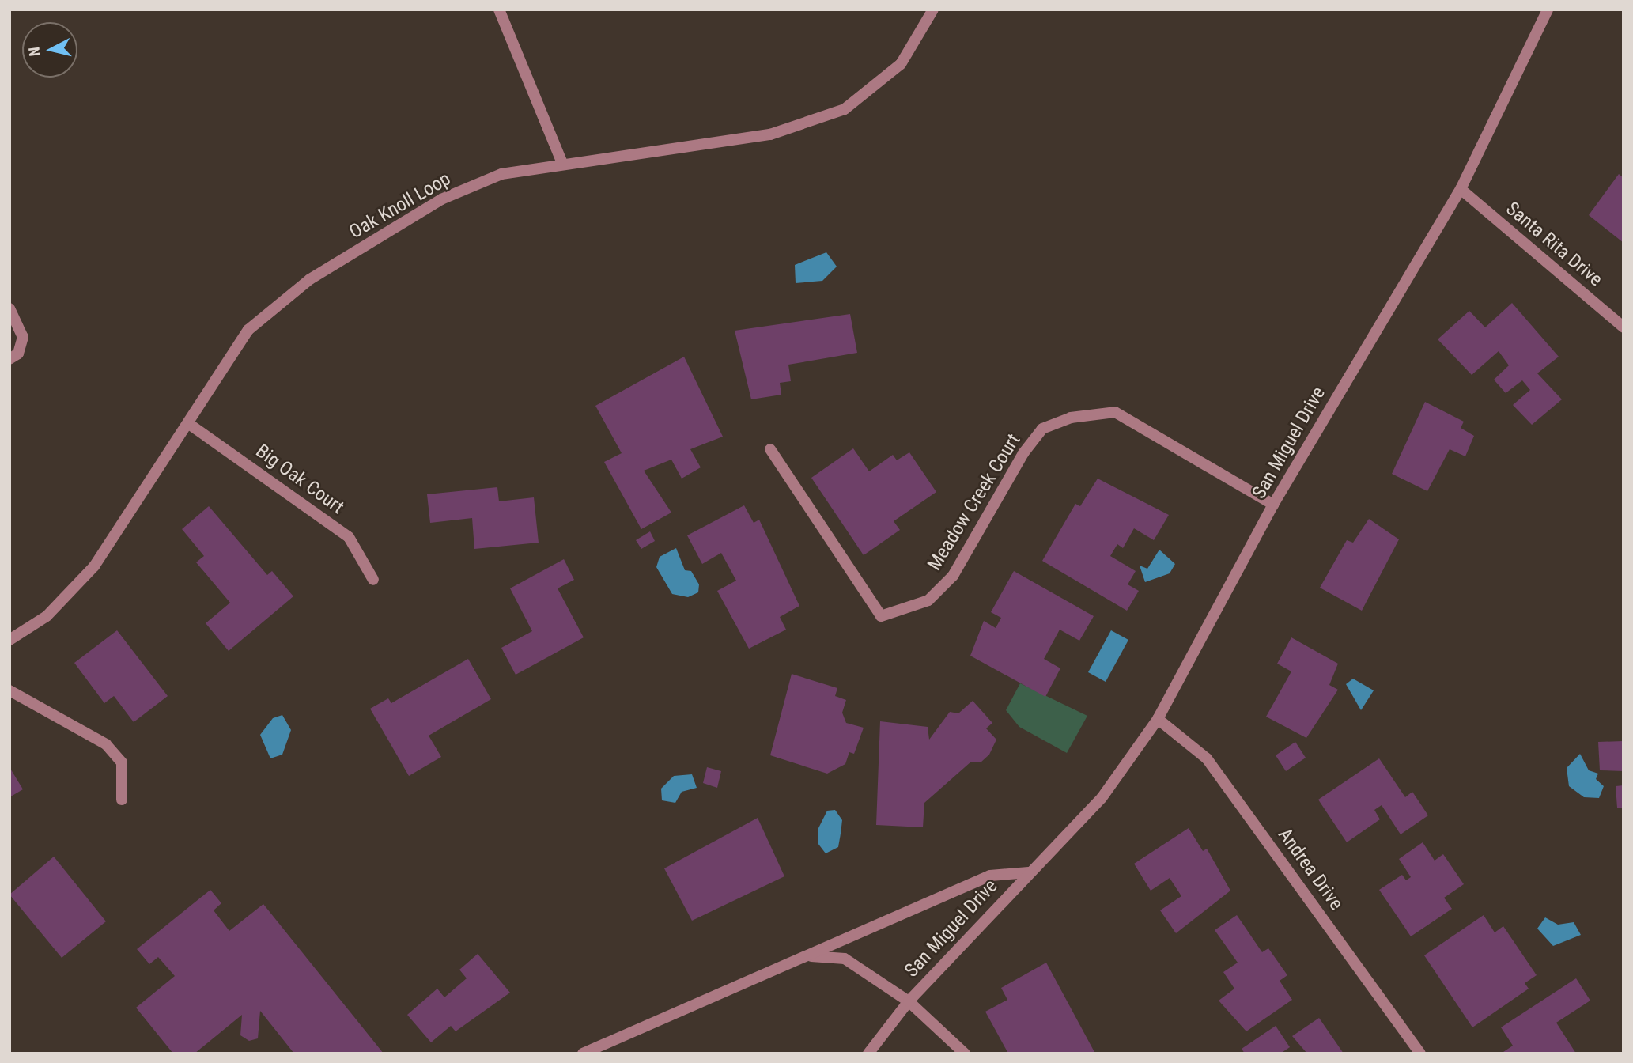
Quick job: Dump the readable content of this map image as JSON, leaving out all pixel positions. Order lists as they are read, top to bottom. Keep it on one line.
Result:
{"streets":{"street":["Oak Knoll Loop","Santa Rita Drive","San Miguel Drive","Big Oak Court","Meadow Creek Court","Andrea Drive"]},"crossings":[["Oak Knoll Loop","Big Oak Court"],["Santa Rita Drive","San Miguel Drive"],["San Miguel Drive","Meadow Creek Court"],["San Miguel Drive","Andrea Drive"]],"north":"left"}
